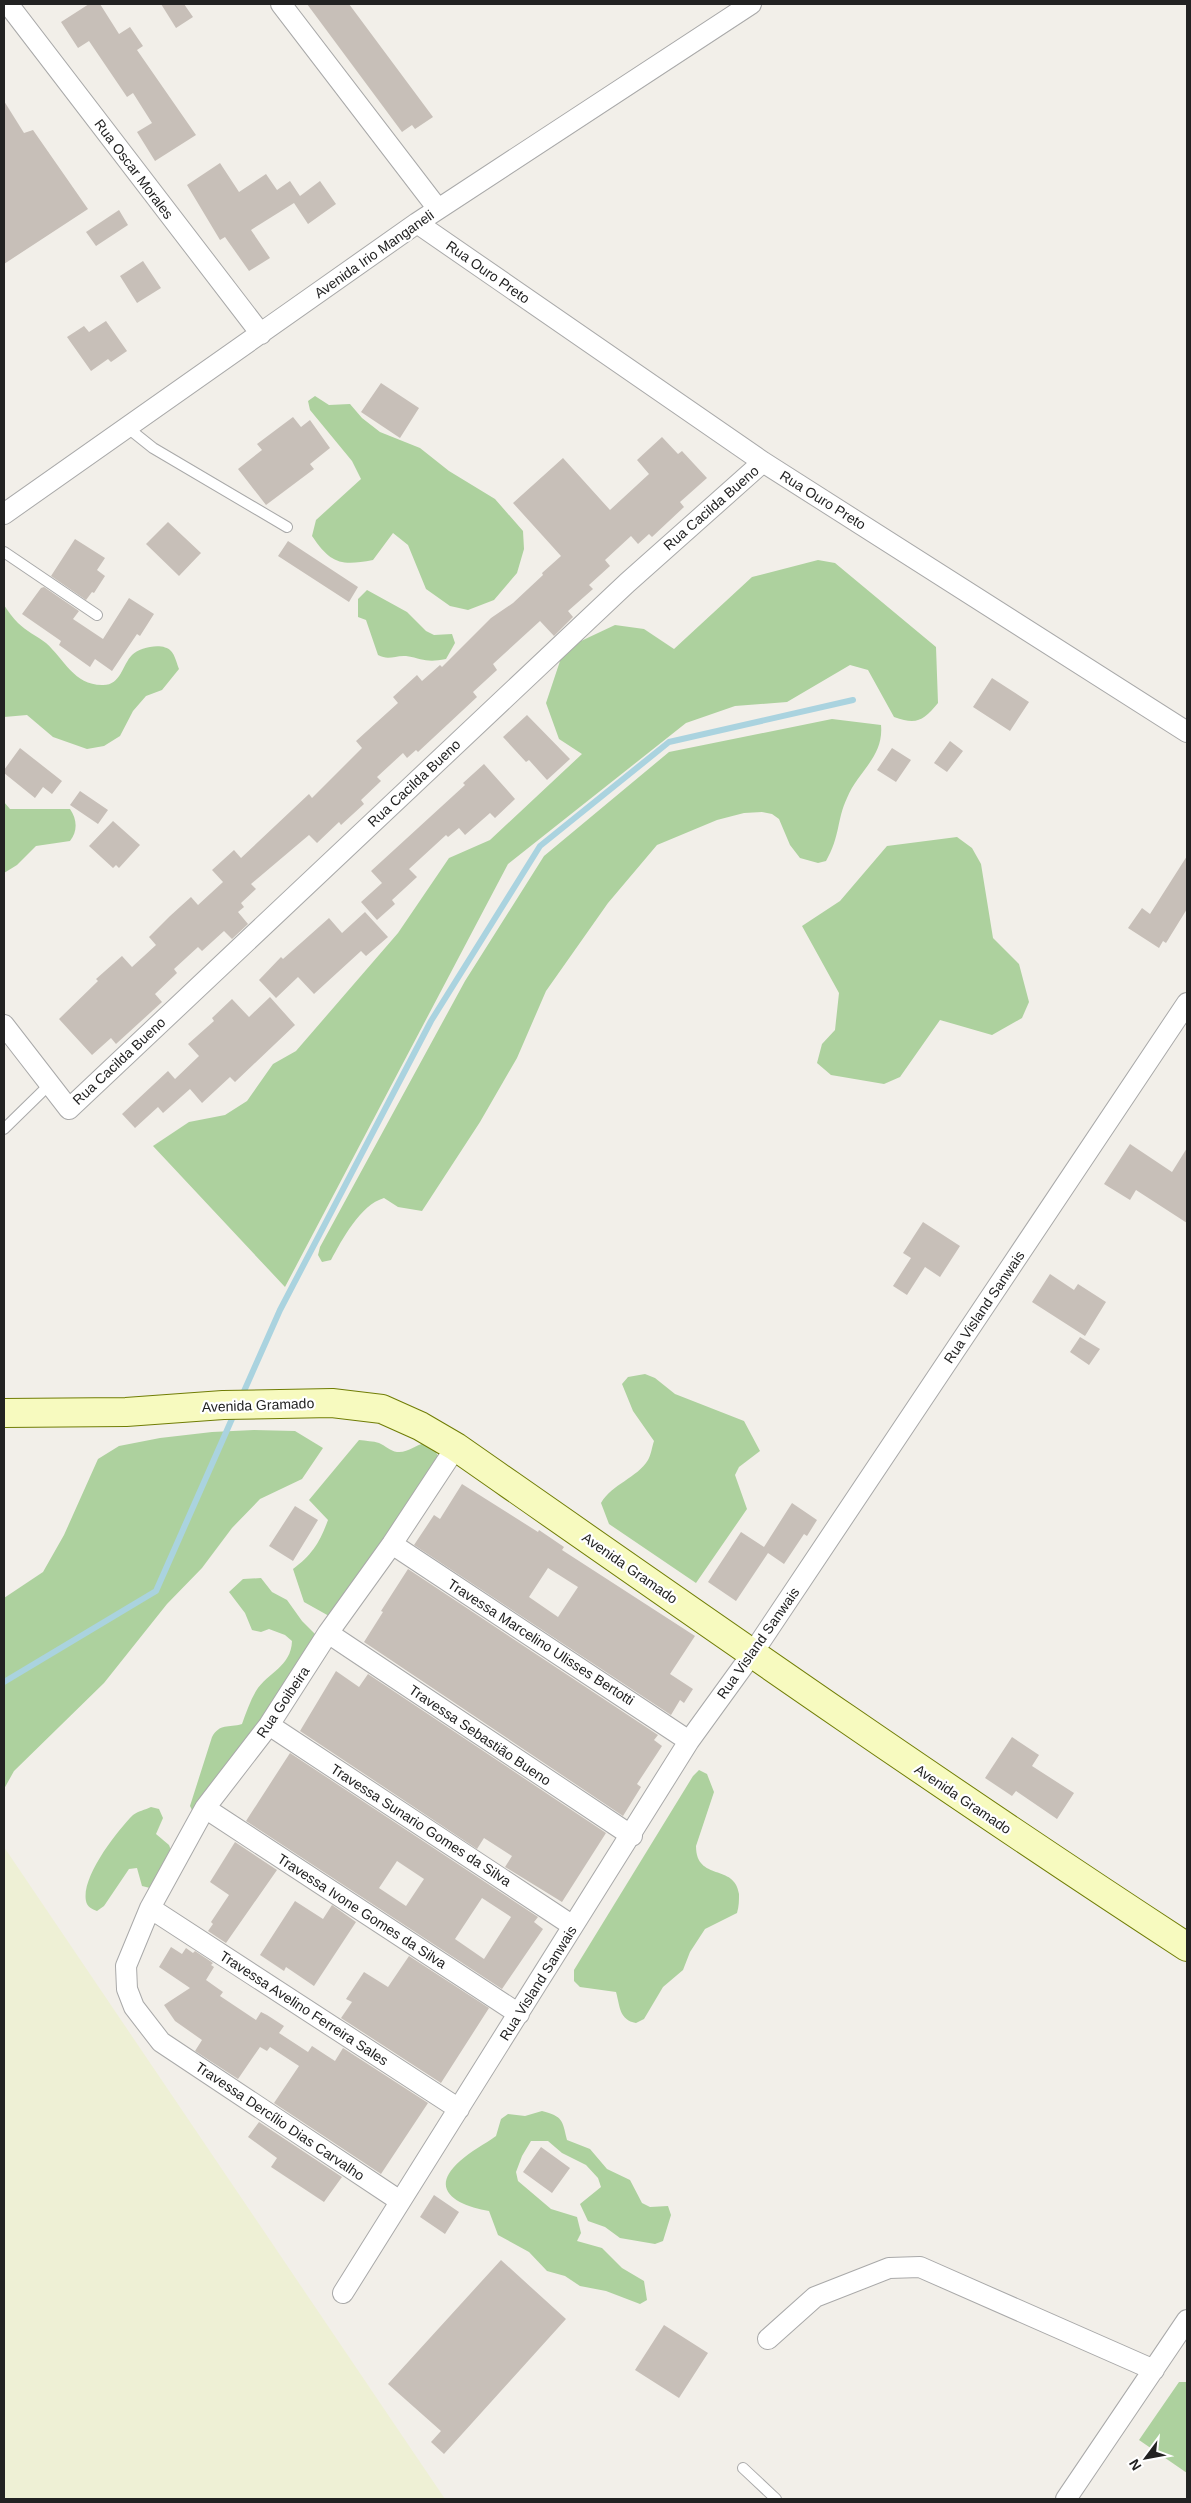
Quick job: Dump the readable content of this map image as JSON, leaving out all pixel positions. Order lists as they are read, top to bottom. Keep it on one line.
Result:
{"streets":{"street":["Rua Oscar Morales","Avenida Irio Manganeli","Rua Ouro Preto","Rua Cacilda Bueno","Rua Visland Sanwais","Avenida Gramado","Travessa Marcelino Ulisses Bertotti","Rua Goibeira","Travessa Sebastião Bueno","Travessa Sunario Gomes da Silva","Travessa Ivone Gomes da Silva","Travessa Avelino Ferreira Sales","Travessa Dercílio Dias Carvalho"]},"crossings":[["Rua Oscar Morales","Avenida Irio Manganeli"],["Avenida Irio Manganeli","Rua Ouro Preto"],["Rua Ouro Preto","Rua Cacilda Bueno"],["Rua Visland Sanwais","Avenida Gramado"],["Rua Visland Sanwais","Travessa Marcelino Ulisses Bertotti"],["Rua Visland Sanwais","Travessa Sebastião Bueno"],["Rua Visland Sanwais","Travessa Sunario Gomes da Silva"],["Rua Visland Sanwais","Travessa Ivone Gomes da Silva"],["Rua Visland Sanwais","Travessa Avelino Ferreira Sales"],["Rua Visland Sanwais","Travessa Dercílio Dias Carvalho"],["Avenida Gramado","Rua Goibeira"],["Travessa Marcelino Ulisses Bertotti","Rua Goibeira"],["Rua Goibeira","Travessa Sebastião Bueno"],["Rua Goibeira","Travessa Sunario Gomes da Silva"],["Rua Goibeira","Travessa Ivone Gomes da Silva"],["Rua Goibeira","Travessa Avelino Ferreira Sales"],["Rua Goibeira","Travessa Dercílio Dias Carvalho"]],"north":"bottom left"}
